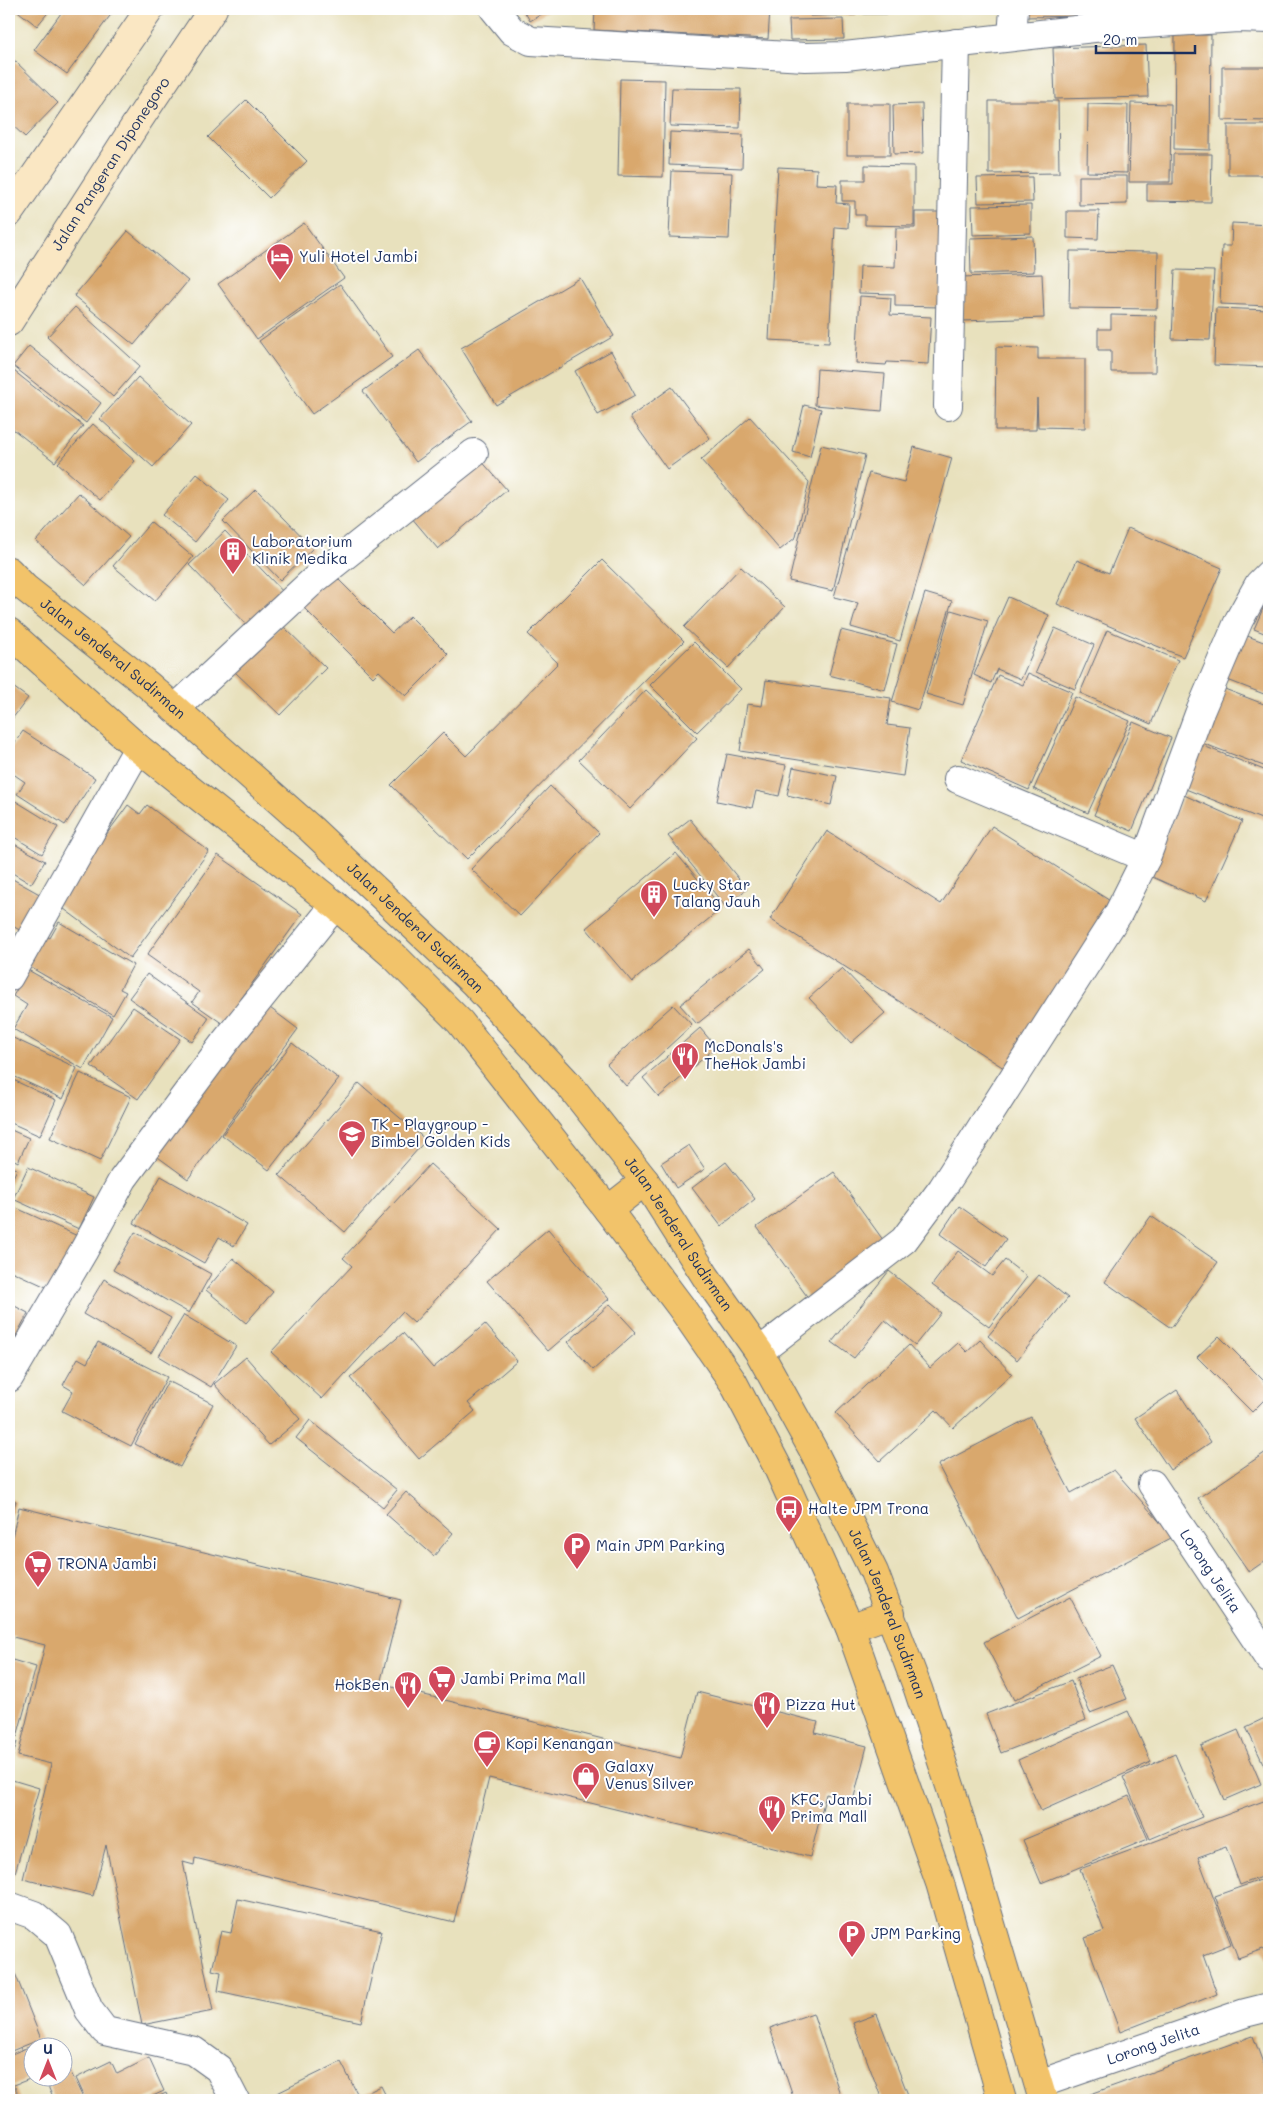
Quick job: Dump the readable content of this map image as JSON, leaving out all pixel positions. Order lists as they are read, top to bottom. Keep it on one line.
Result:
{"streets":{"main road":["Jalan Pangeran Diponegoro","Jalan Jenderal Sudirman"],"street":["Lorong Jelita"]},"crossings":[["Jalan Jenderal Sudirman","Lorong Jelita"]],"places":{"hotel":["Yuli Hotel Jambi"],"building":["Laboratorium Klinik Medika","Lucky Star Talang Jauh"],"restaurant":["McDonals's TheHok Jambi","HokBen","Pizza Hut","KFC, Jambi Prima Mall"],"school or university":["TK - Playgroup - Bimbel Golden Kids"],"bus stop":["Halte JPM Trona"],"parking":["Main JPM Parking","JPM Parking"],"supermarket":["TRONA Jambi","Jambi Prima Mall"],"cafe":["Kopi Kenangan"],"shop":["Galaxy Venus Silver"]},"scale_bar":"20 m","north":"top"}
